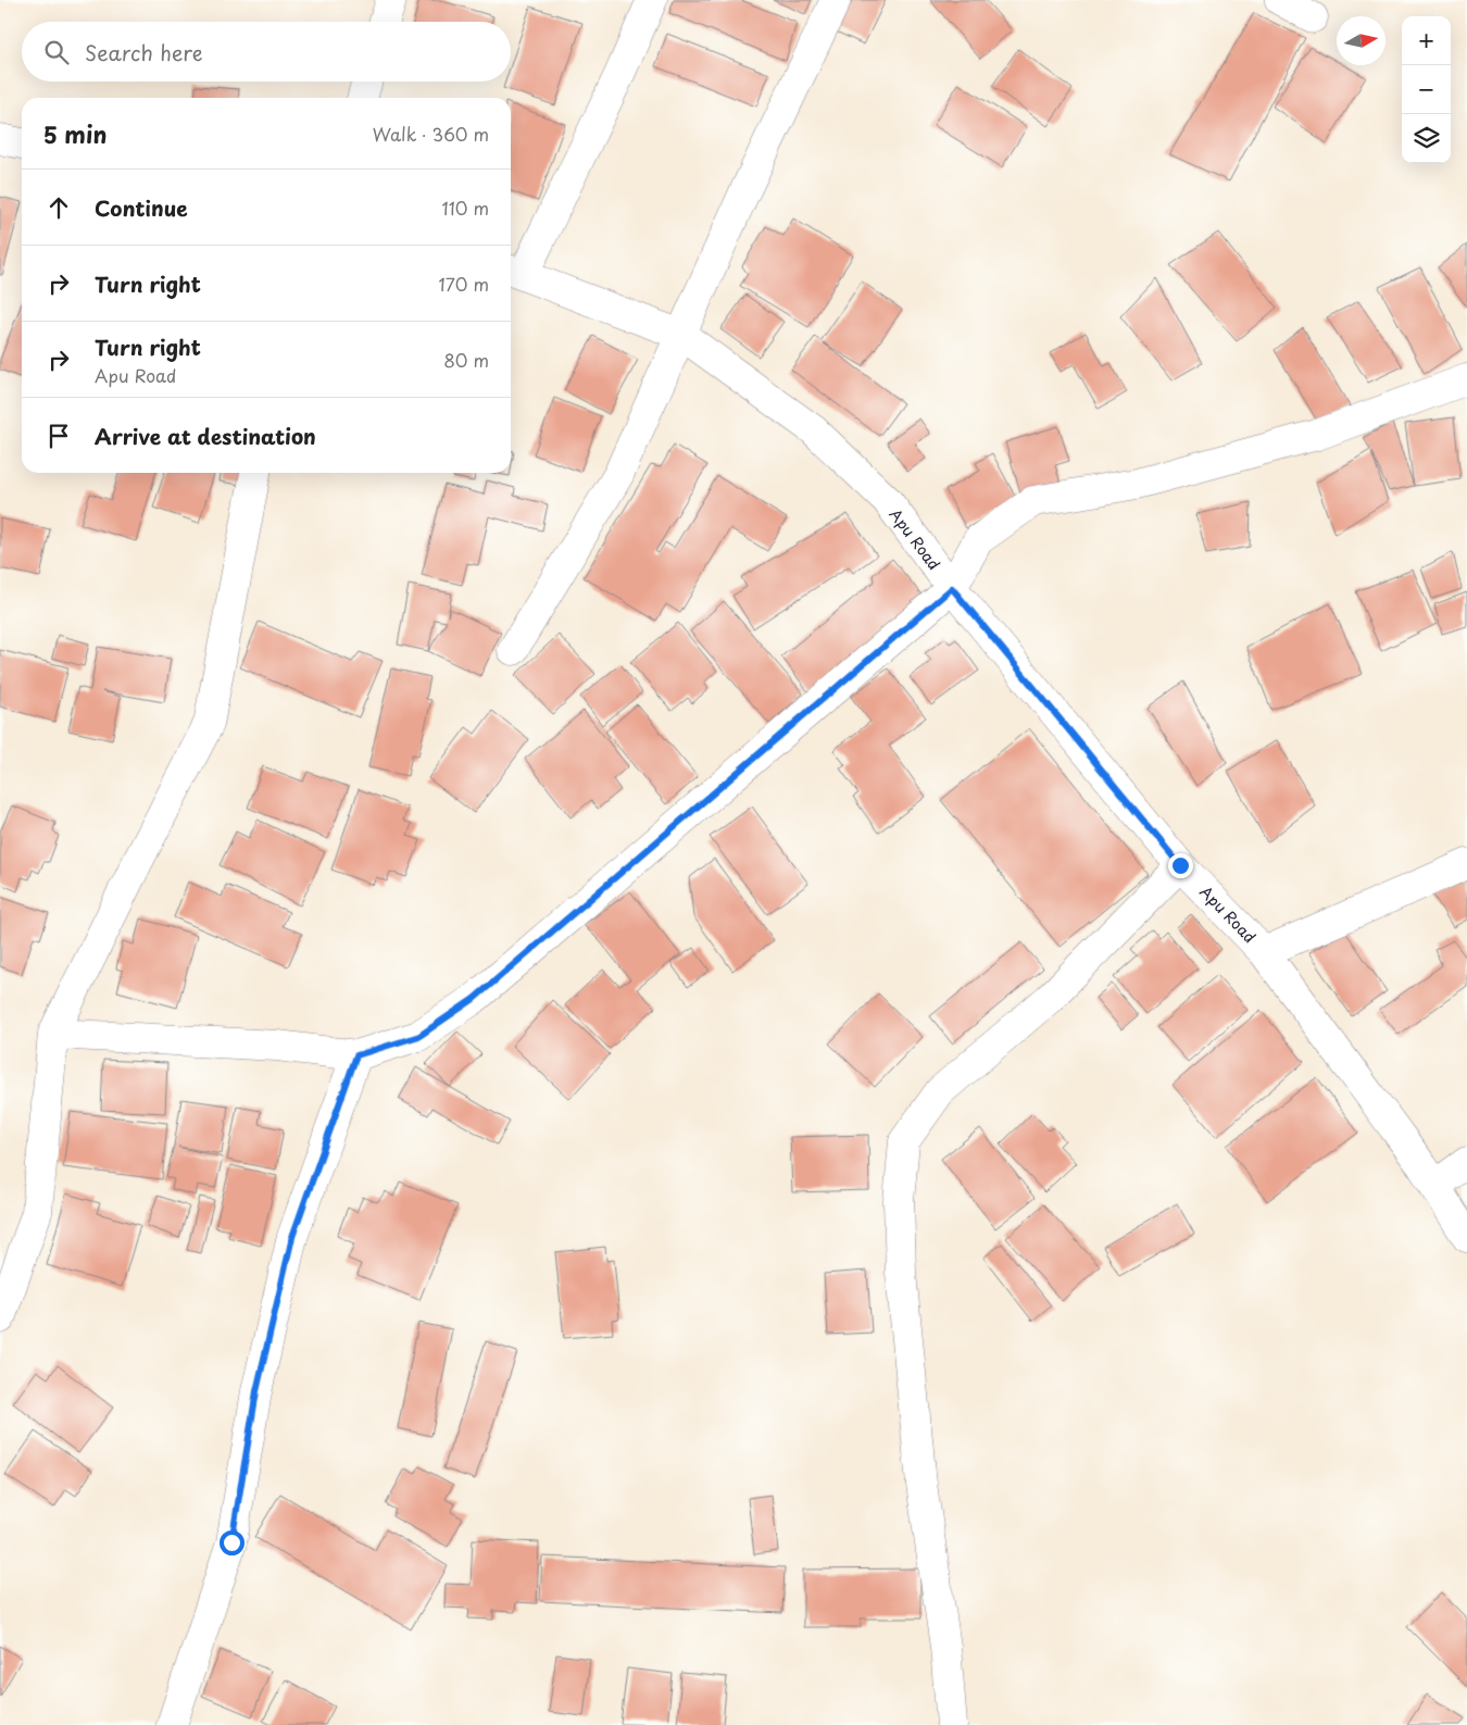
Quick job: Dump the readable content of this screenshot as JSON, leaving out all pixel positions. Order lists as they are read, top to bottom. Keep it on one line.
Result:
{"streets":{"street":["Apu Road"]},"north":"right","page":{"map_buttons":["+","−"],"search":"Search here","heading":["5 min","Walk · 360 m"],"list":[["Continue","110 m"],["Turn right","170 m"],["Turn right","Apu Road","80 m"],"Arrive at destination"]}}
